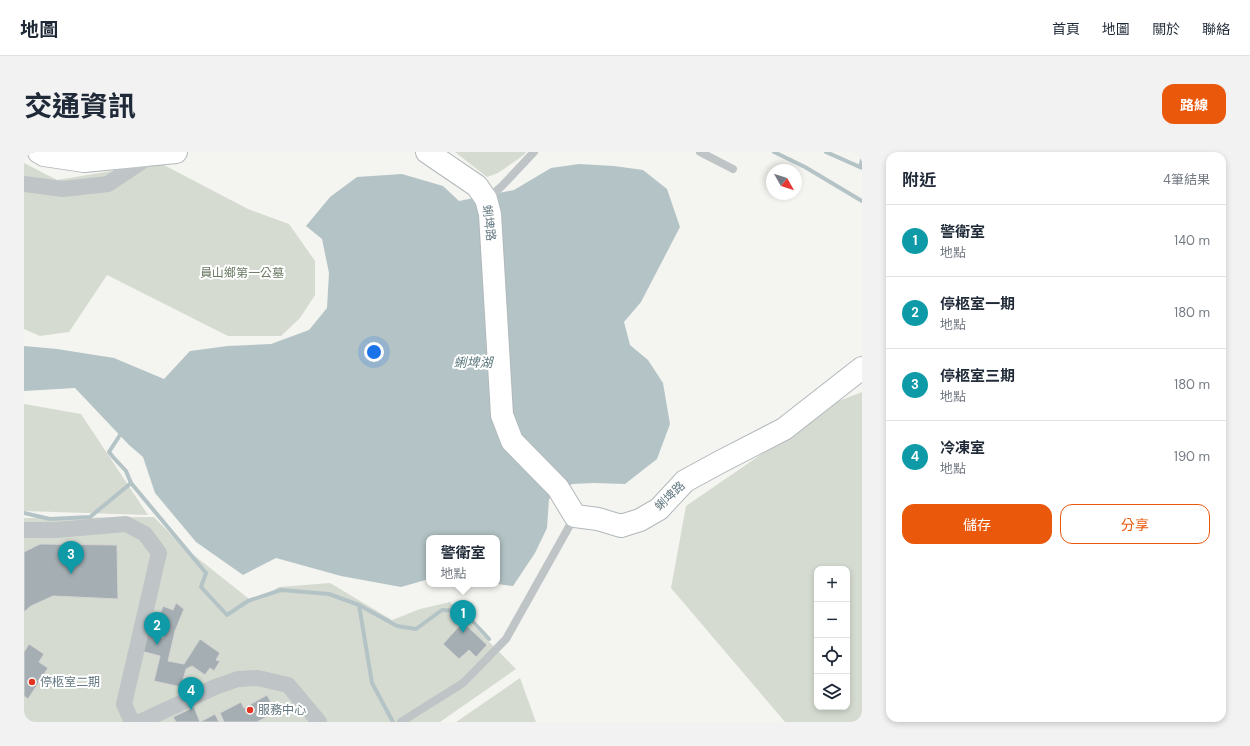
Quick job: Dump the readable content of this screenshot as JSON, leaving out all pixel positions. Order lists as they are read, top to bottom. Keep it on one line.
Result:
{"streets":{"street":["蜊埤路"]},"water":["蜊埤湖"],"parks":["員山鄉第一公墓"],"places":["停柩室二期","服務中心"],"north":"bottom right","page":{"header":"地圖","nav":["首頁","地圖","關於","聯絡"],"title":"交通資訊","buttons":["路線",["儲存","分享"]],"heading":["附近","4筆結果"],"list":[{"mark":"1","name":"警衛室","note":"地點","value":"140 m"},{"mark":"2","name":"停柩室一期","note":"地點","value":"180 m"},{"mark":"3","name":"停柩室三期","note":"地點","value":"180 m"},{"mark":"4","name":"冷凍室","note":"地點","value":"190 m"}],"popup":["警衛室","地點"],"pins":["3","1","2","4"],"map_buttons":["+","−"]}}
